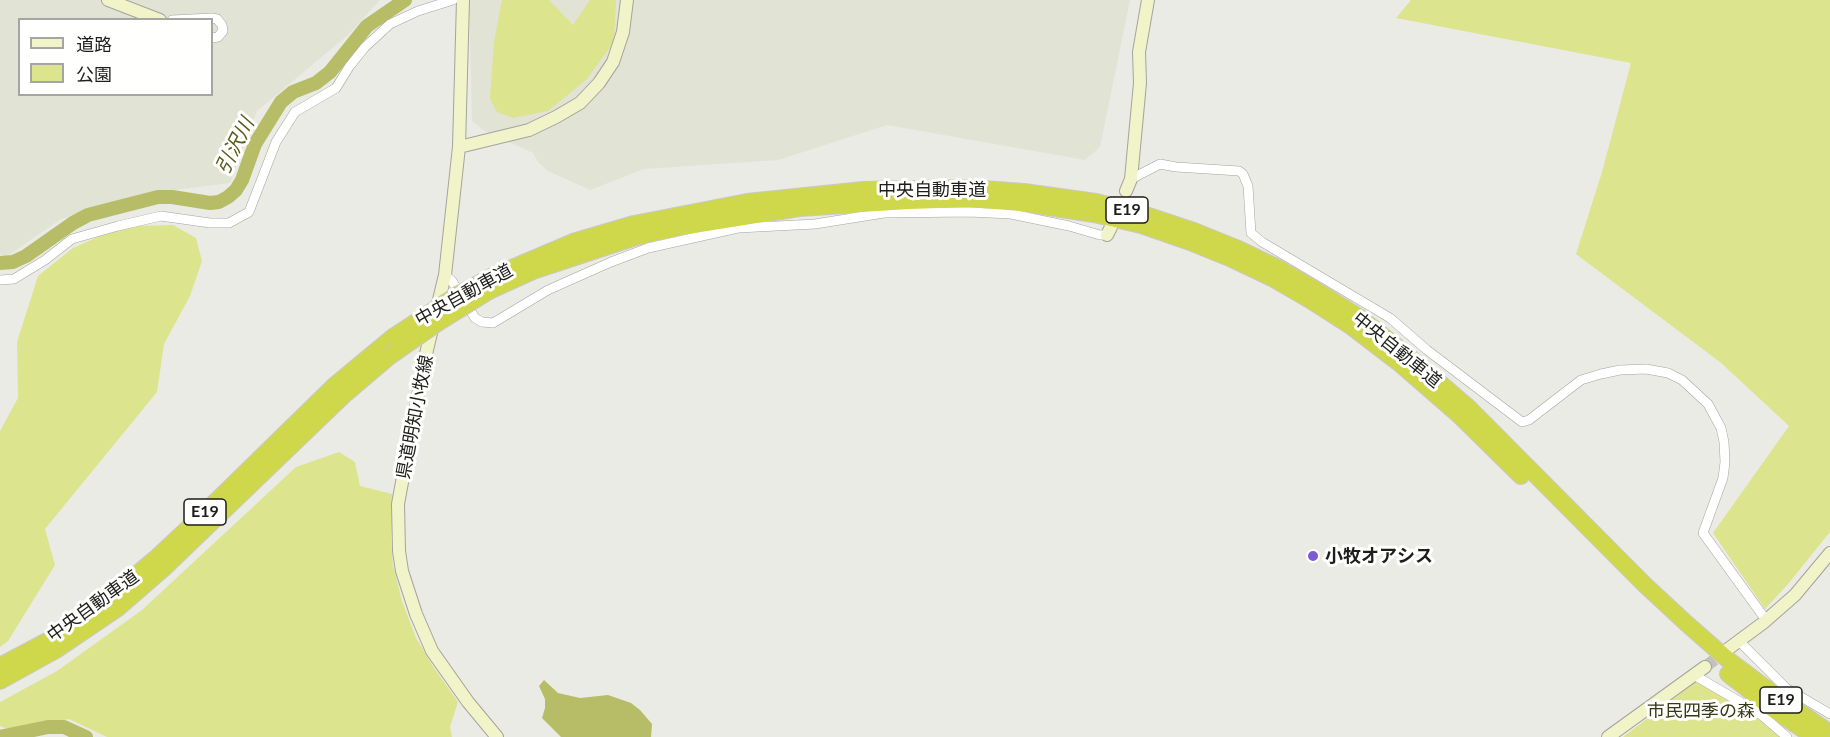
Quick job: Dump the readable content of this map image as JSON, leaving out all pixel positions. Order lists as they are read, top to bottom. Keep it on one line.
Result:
{"streets":{"highway":["中央自動車道","E19"],"main road":["県道明知小牧線"]},"water":["引沢川"],"parks":["市民四季の森"],"places":["小牧オアシス"],"legend":["道路","公園"]}
